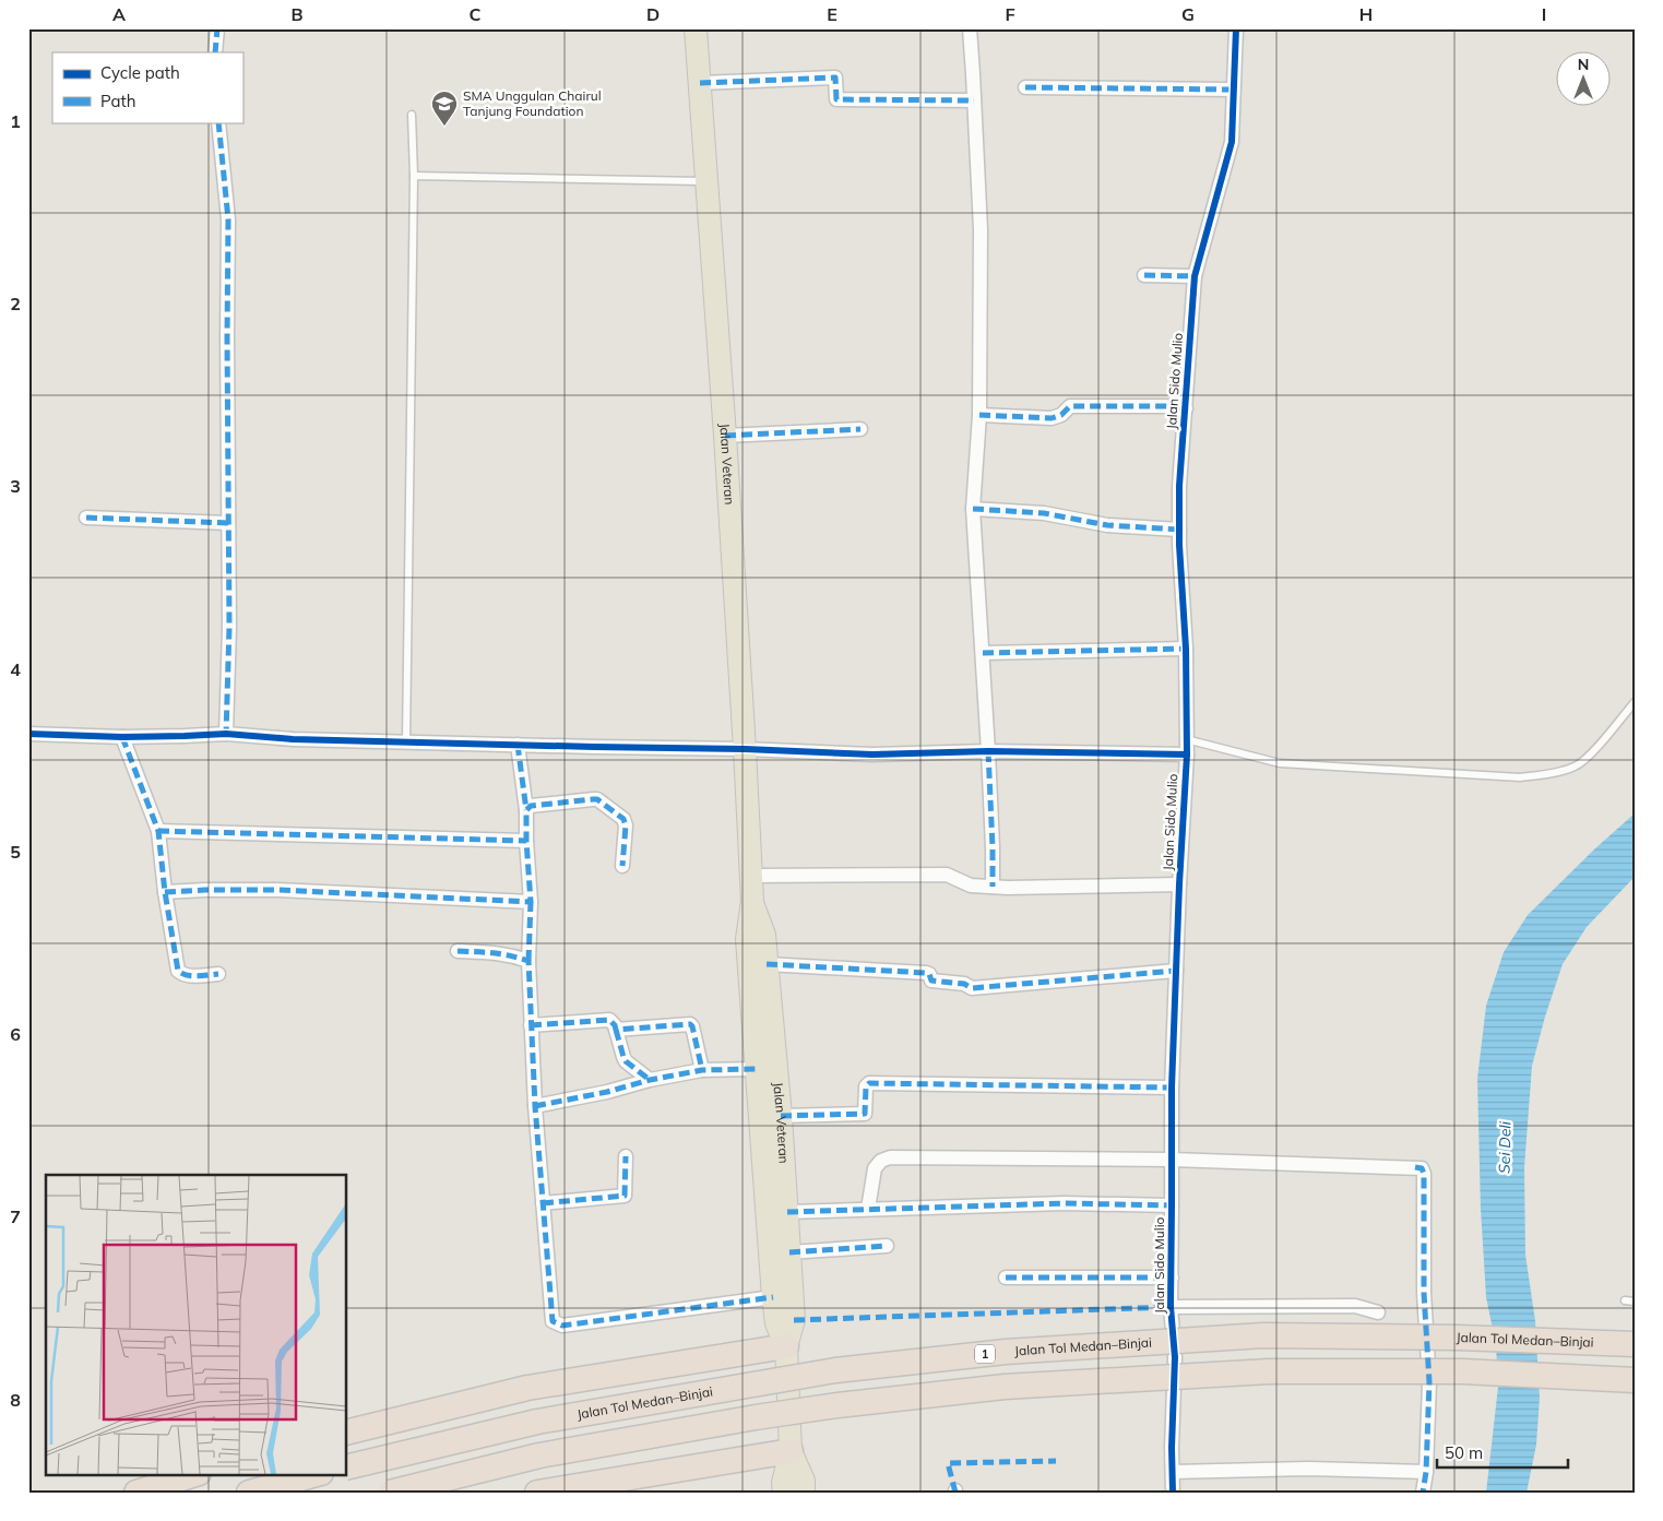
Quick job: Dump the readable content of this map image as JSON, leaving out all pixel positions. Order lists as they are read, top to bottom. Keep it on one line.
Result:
{"streets":{"highway":["Jalan Tol Medan–Binjai","1"],"main road":["Jalan Veteran"],"street":["Jalan Sido Mulio"]},"water":["Sei Deli"],"places":{"school or university":["SMA Unggulan Chairul Tanjung Foundation"]},"legend":["Cycle path","Path"],"scale_bar":"50 m","north":"top","grid":{"columns":["A","B","C","D","E","F","G","H","I"],"rows":["1","2","3","4","5","6","7","8"]}}
